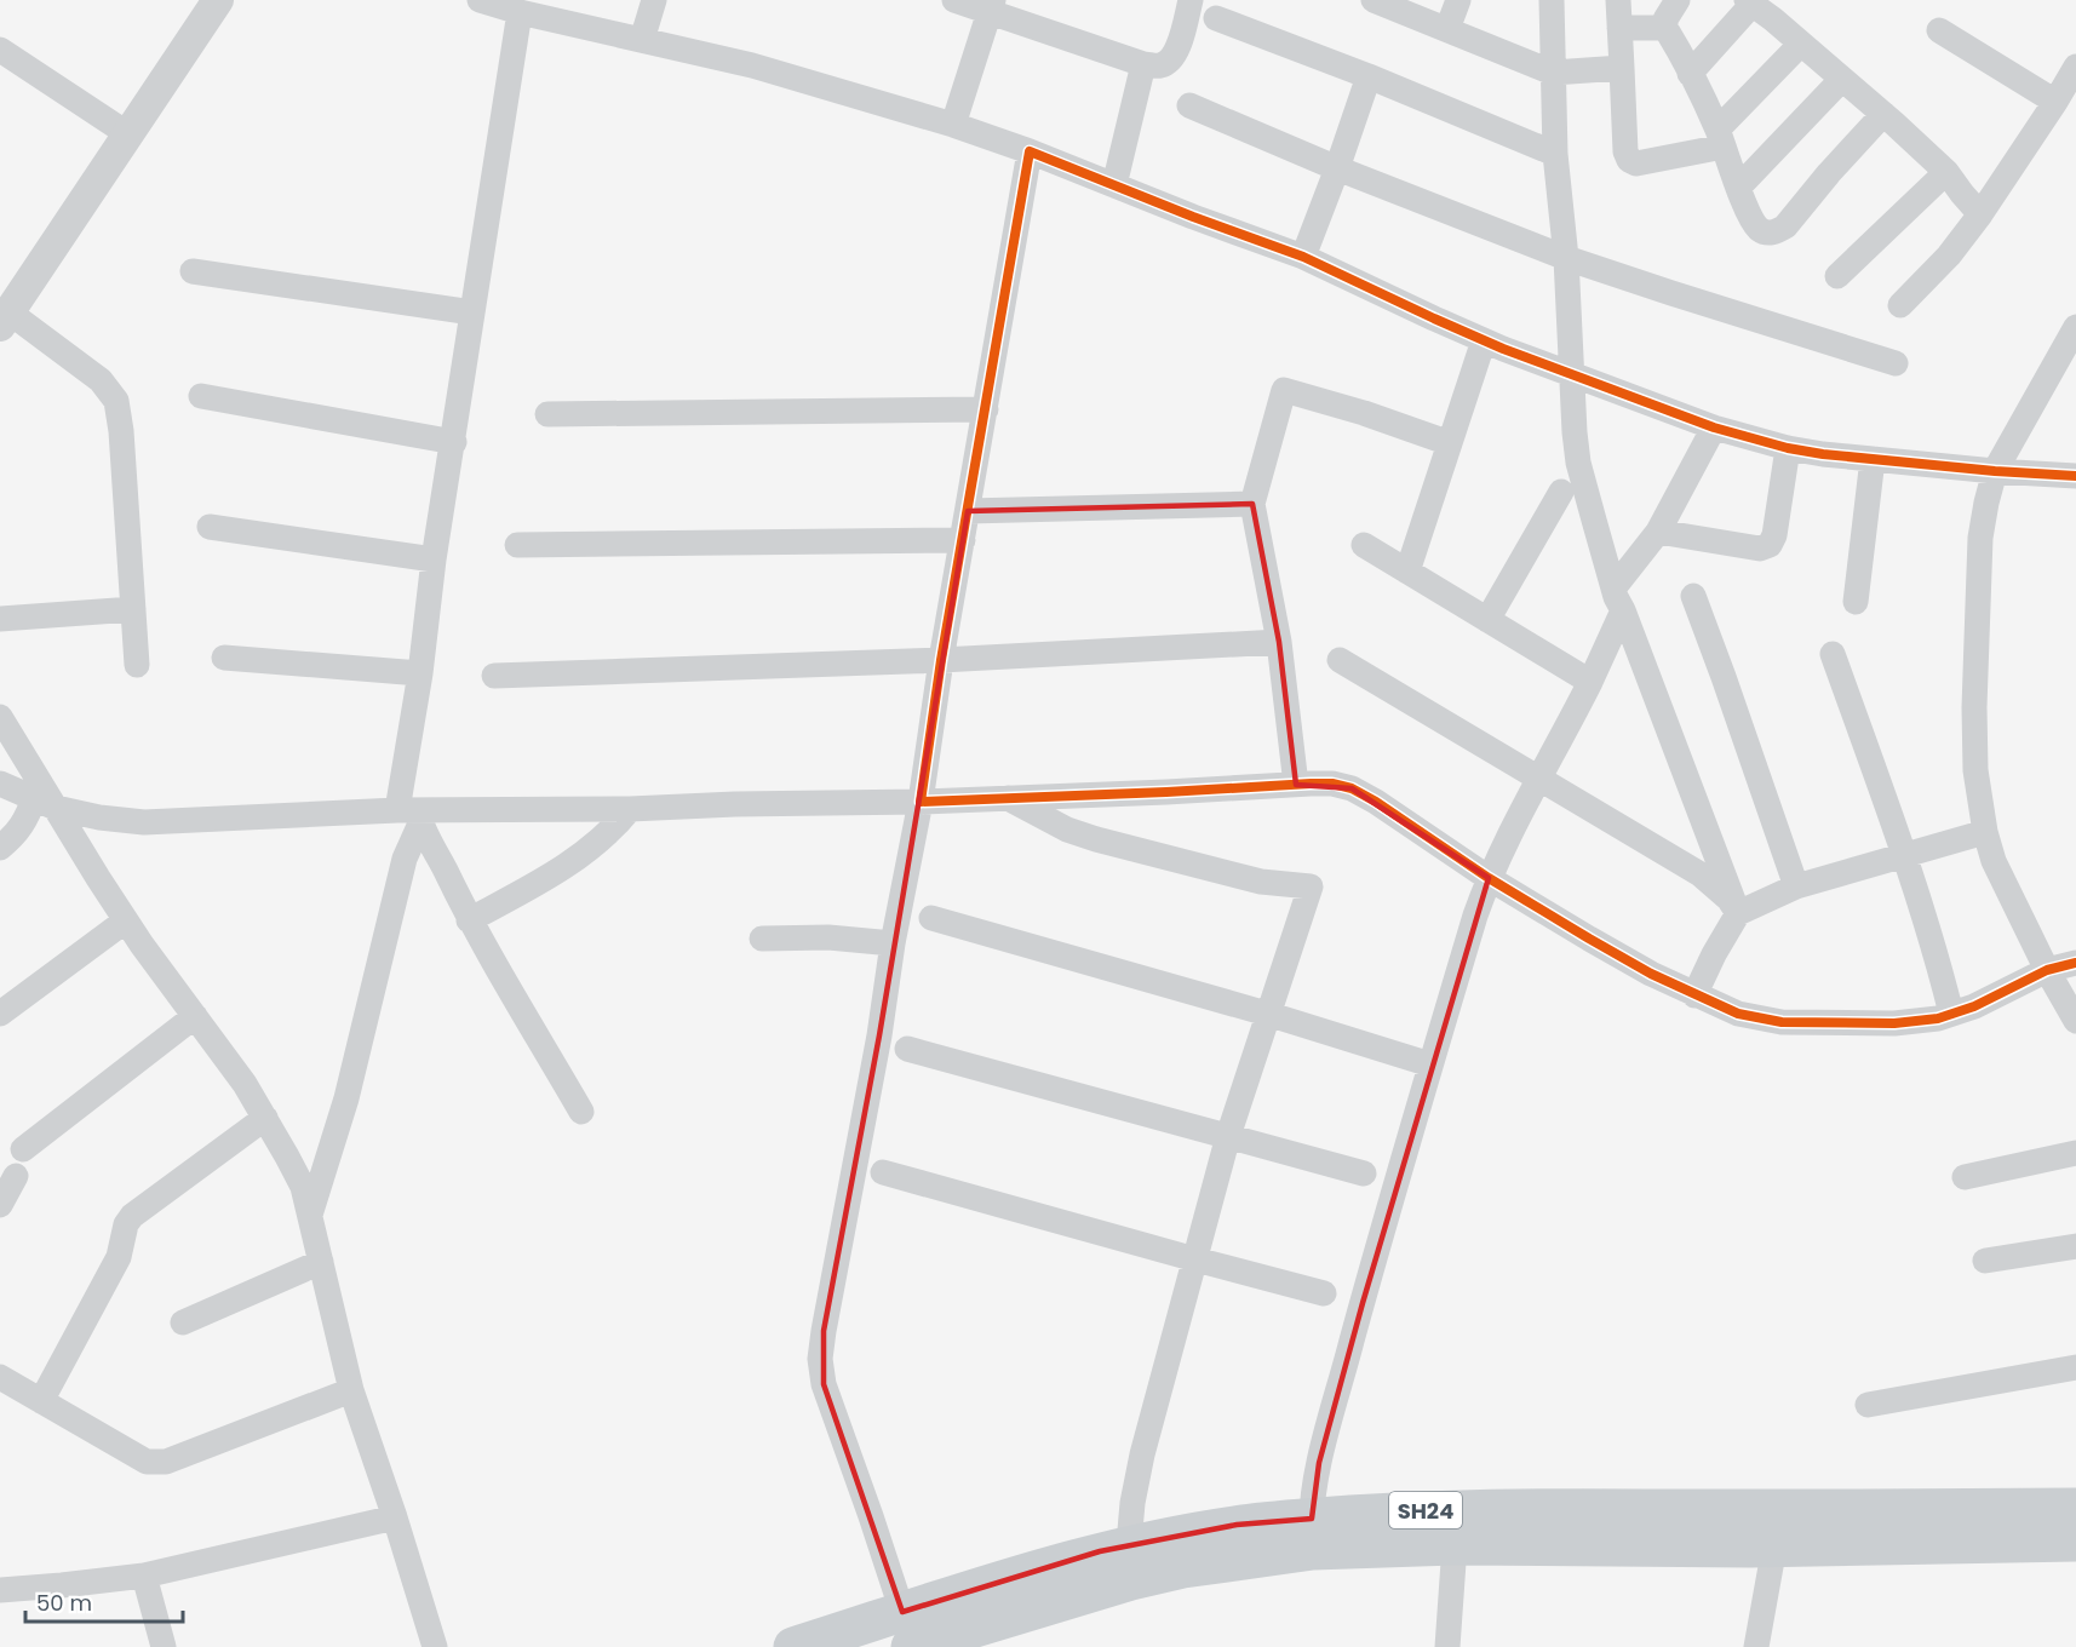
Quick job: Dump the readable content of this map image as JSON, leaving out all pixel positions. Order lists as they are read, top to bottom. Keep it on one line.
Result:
{"streets":{"main road":["SH24"]},"scale_bar":"50 m"}
